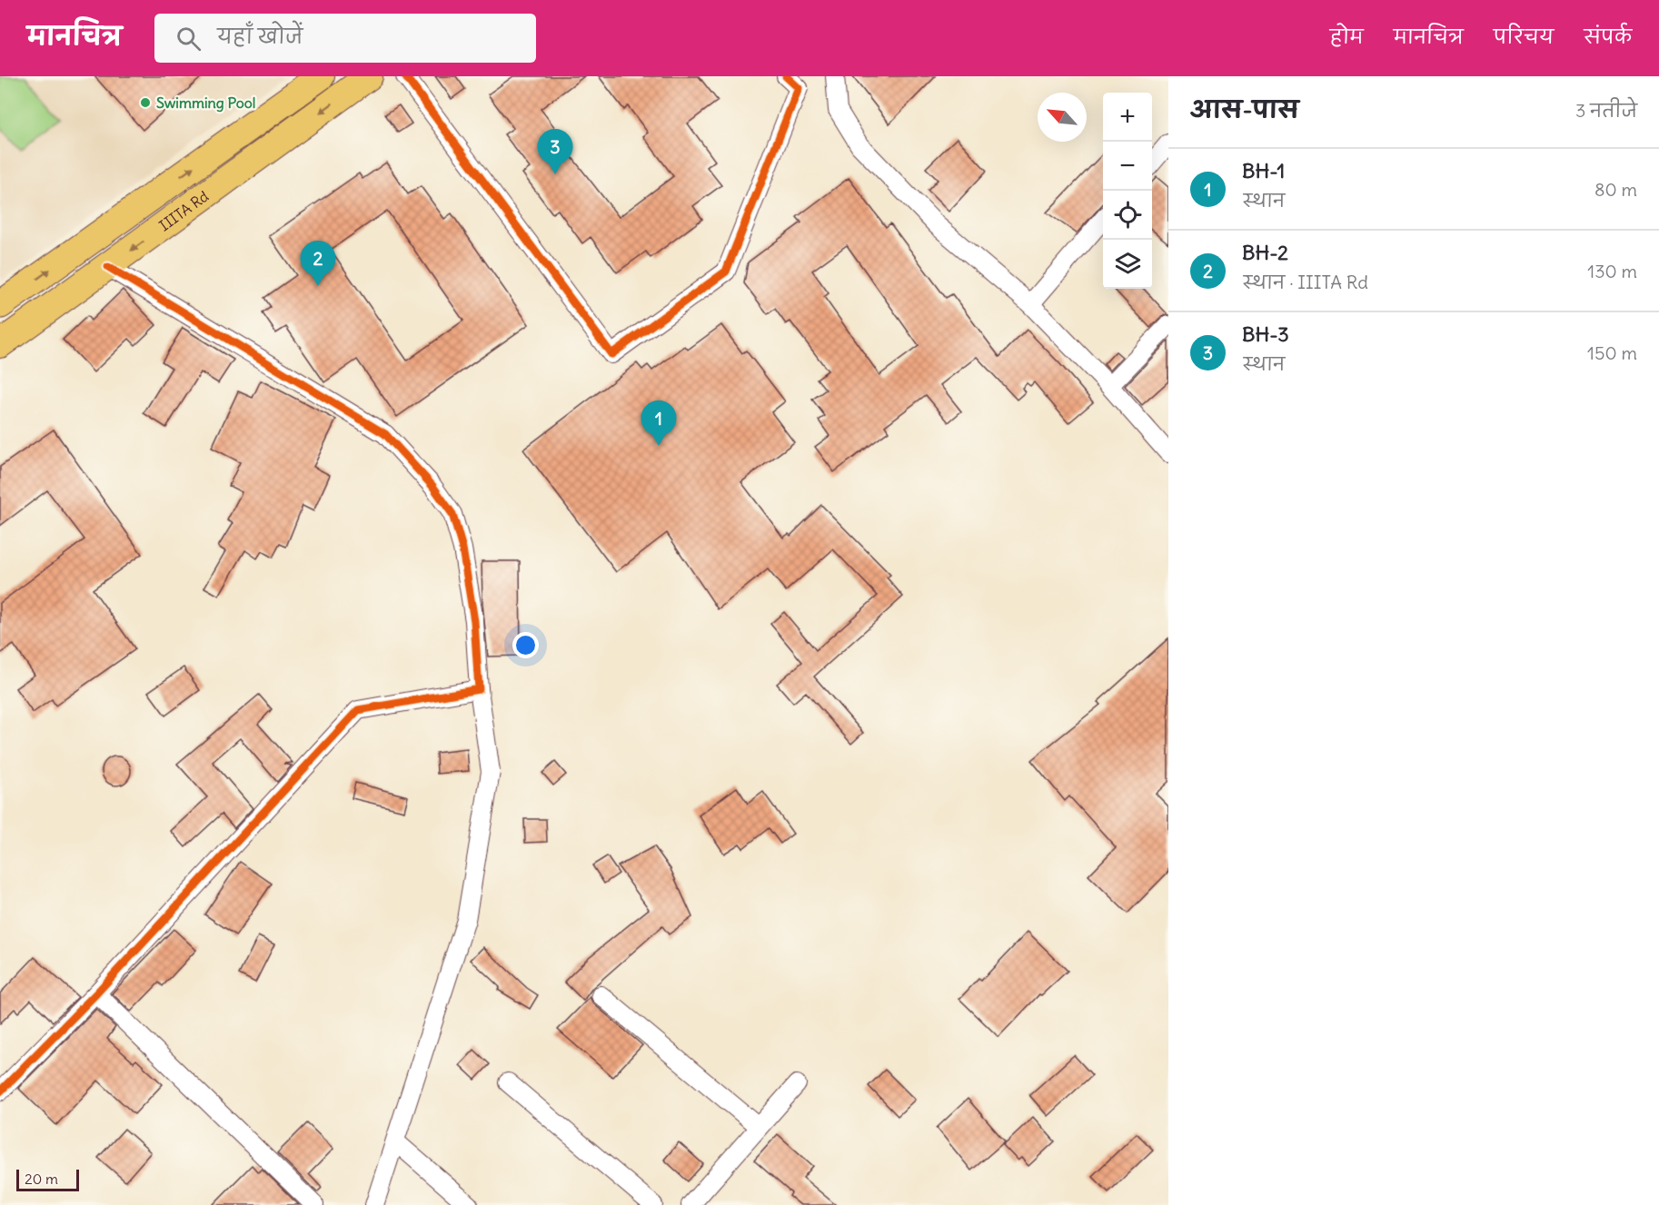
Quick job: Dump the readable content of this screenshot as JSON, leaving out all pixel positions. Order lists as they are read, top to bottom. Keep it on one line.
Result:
{"streets":{"main road":["IIITA Rd"]},"places":["Swimming Pool"],"scale_bar":"20 m","north":"top left","page":{"header":"मानचित्र","search":"यहाँ खोजें","nav":["होम","मानचित्र","परिचय","संपर्क"],"heading":["आस-पास","3 नतीजे"],"map_buttons":["+","−"],"pins":["3","2","1"],"list":[{"mark":"1","name":"BH-1","note":"स्थान","value":"80 m"},{"mark":"2","name":"BH-2","note":"स्थान · IIITA Rd","value":"130 m"},{"mark":"3","name":"BH-3","note":"स्थान","value":"150 m"}],"scale":"20 m"}}
